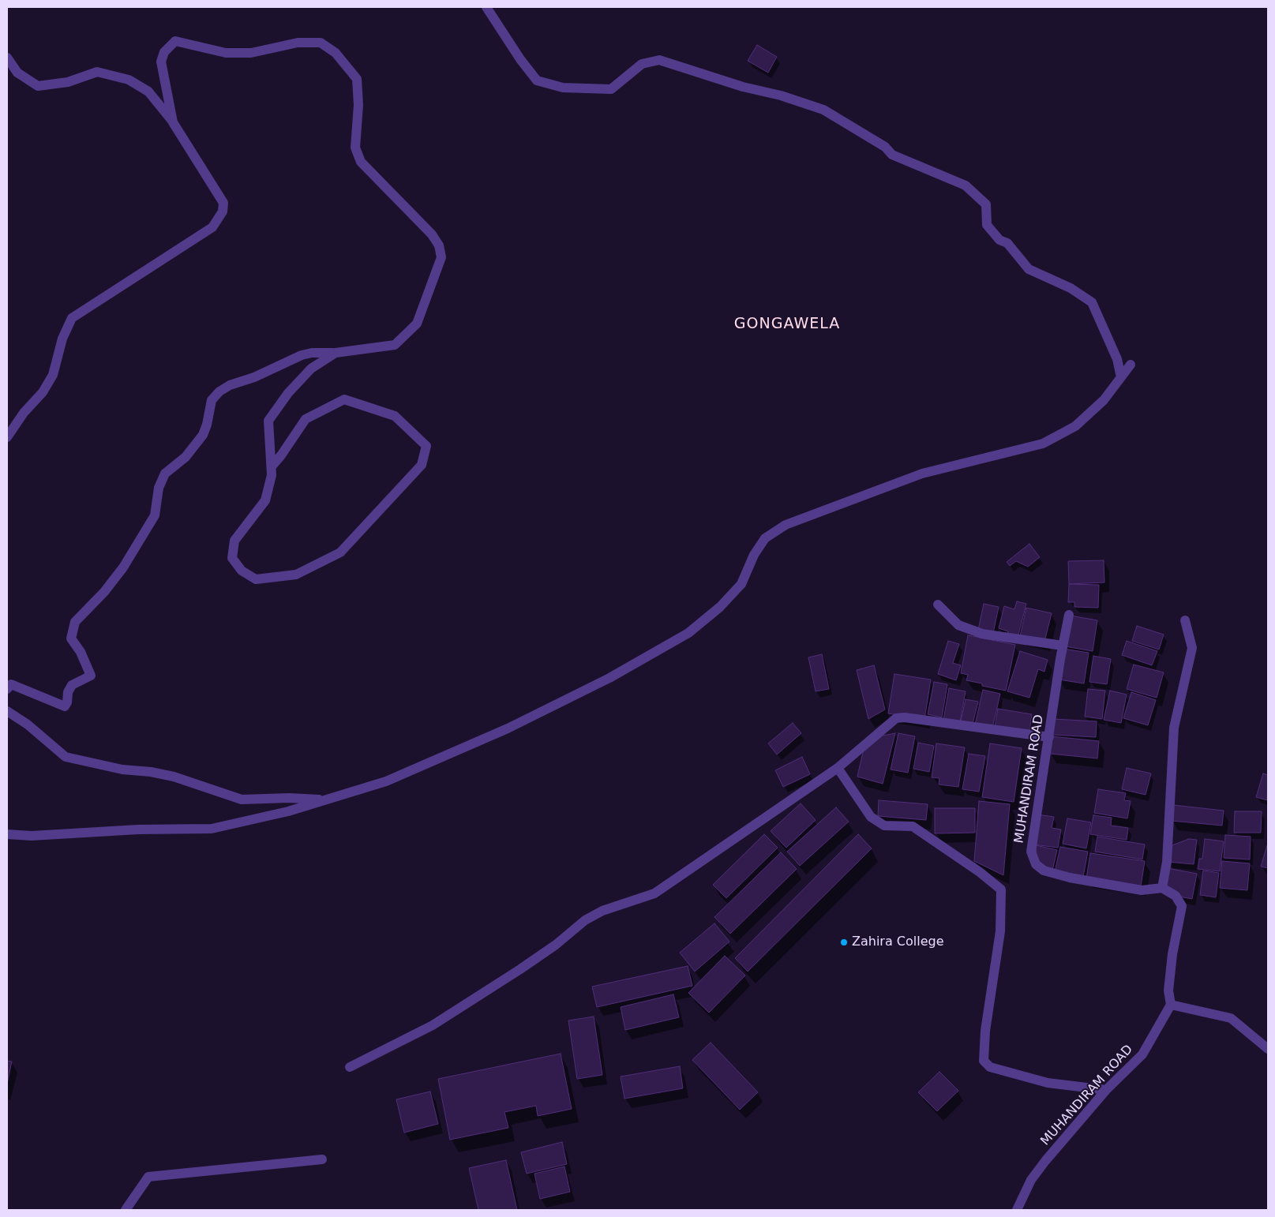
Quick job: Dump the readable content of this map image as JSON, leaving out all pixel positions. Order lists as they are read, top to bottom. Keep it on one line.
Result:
{"streets":{"street":["MUHANDIRAM ROAD"]},"districts":["GONGAWELA"],"places":["Zahira College"]}
